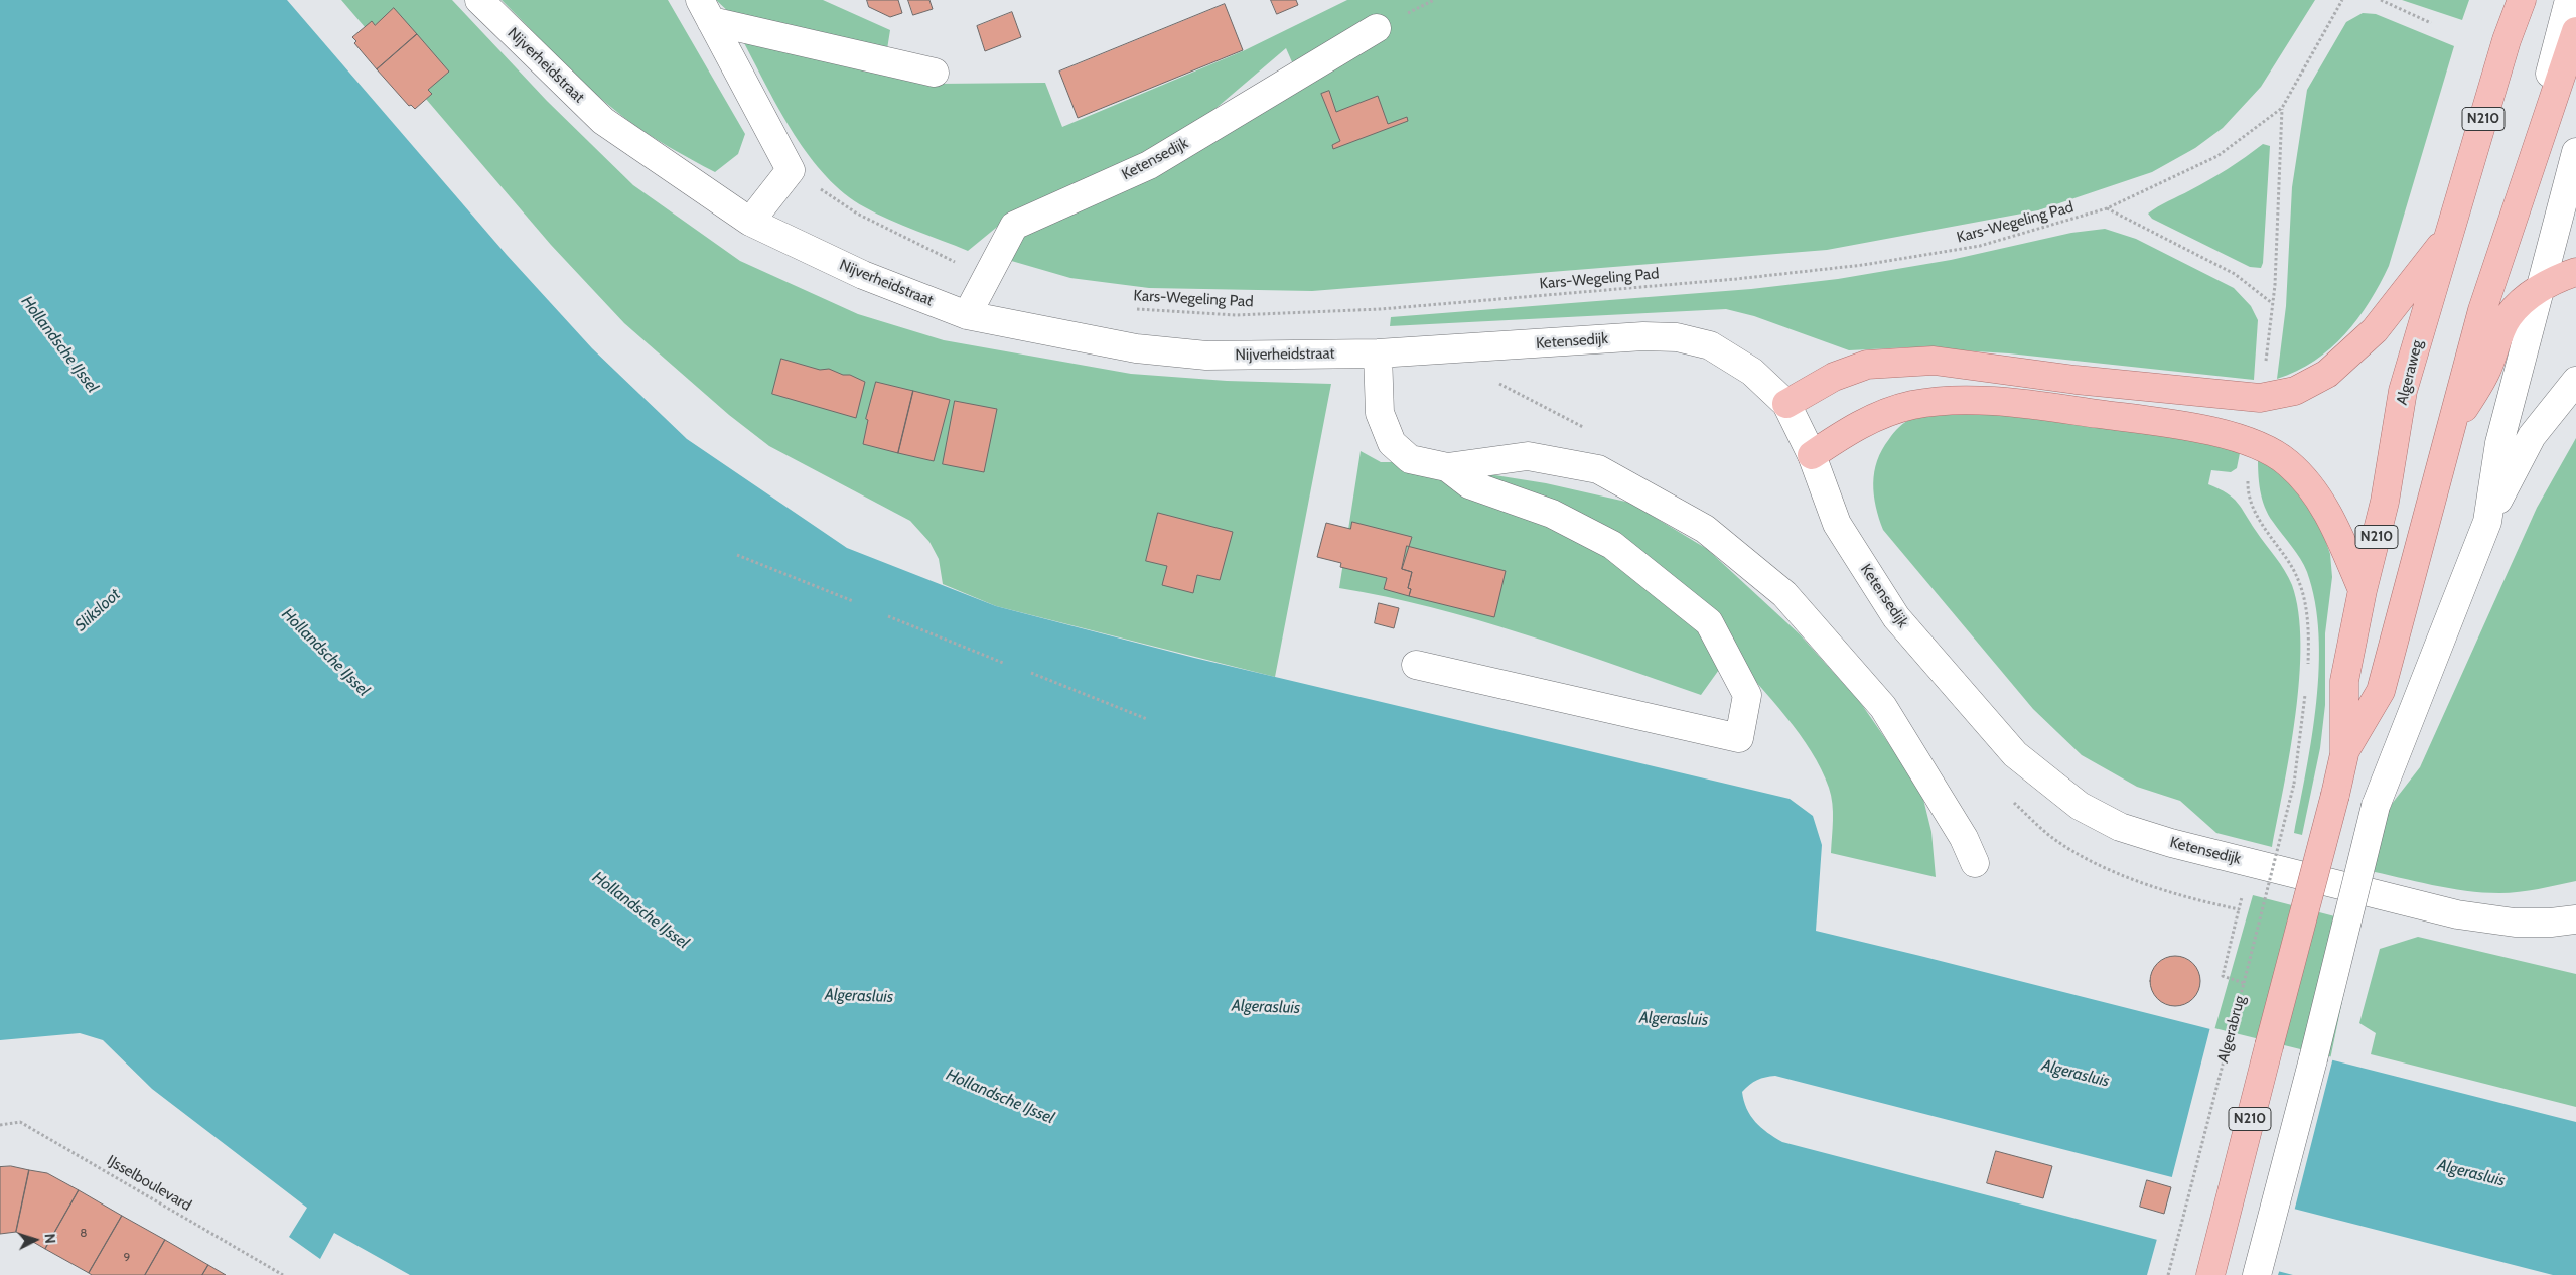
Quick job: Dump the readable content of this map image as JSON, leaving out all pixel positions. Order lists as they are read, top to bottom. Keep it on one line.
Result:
{"streets":{"main road":["N210","Algeraweg"],"street":["Nijverheidstraat","Ketensedijk"],"path":["Kars-Wegeling Pad","Algerabrug","IJsselboulevard"]},"crossings":[["Nijverheidstraat","Ketensedijk"]],"water":["Hollandsche IJssel","Sliksloot","Algerasluis"],"house_numbers":["8","9"],"north":"right"}
